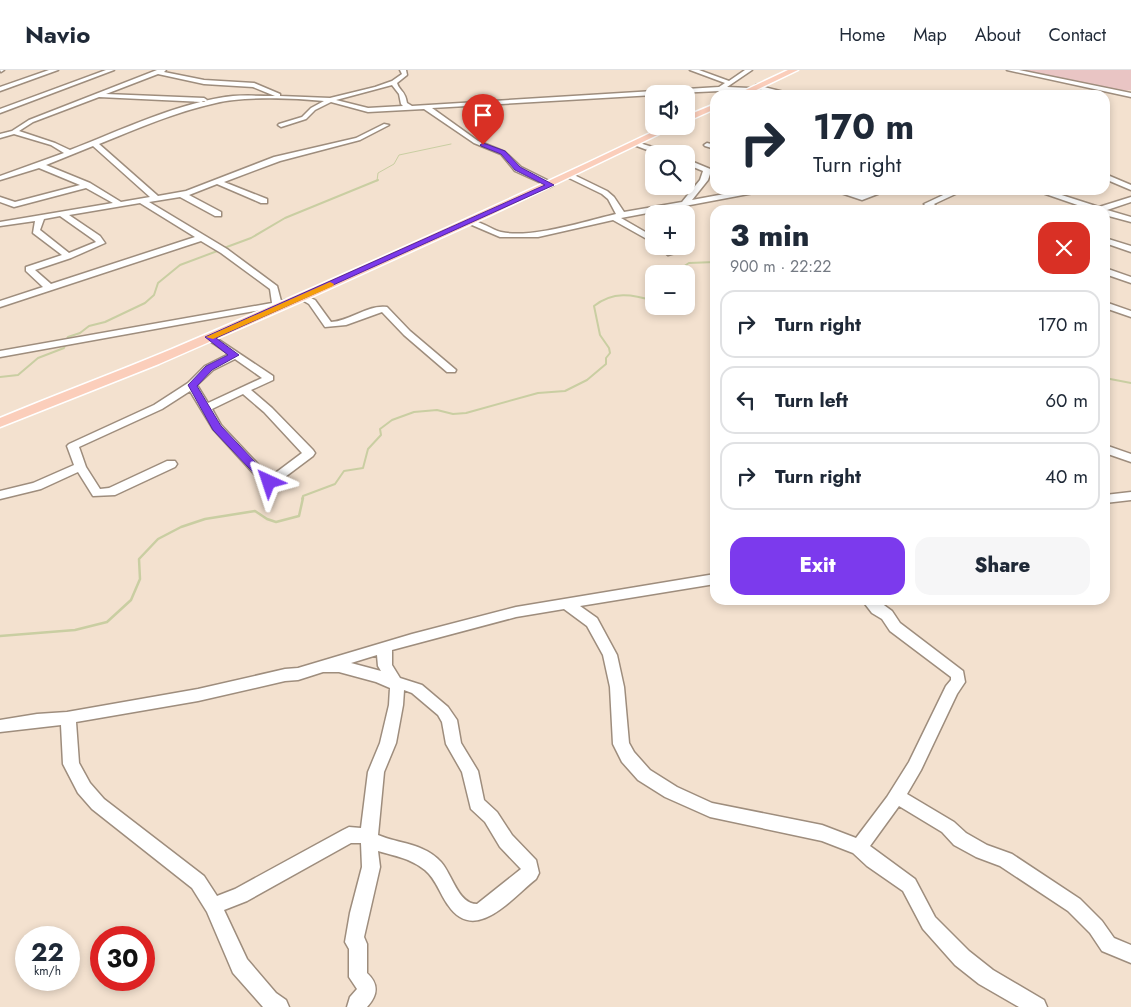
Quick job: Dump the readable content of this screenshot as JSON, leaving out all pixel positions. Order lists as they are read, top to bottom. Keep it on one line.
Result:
{"page":{"header":"Navio","nav":["Home","Map","About","Contact"],"map_buttons":["+","−"],"turn":["170 m","Turn right"],"heading":["3 min","900 m · 22:22"],"list":[{"name":"Turn right","value":"170 m"},{"name":"Turn left","value":"60 m"},{"name":"Turn right","value":"40 m"}],"buttons":["Exit","Share"],"speed":"22 km/h","limit":"30"}}
